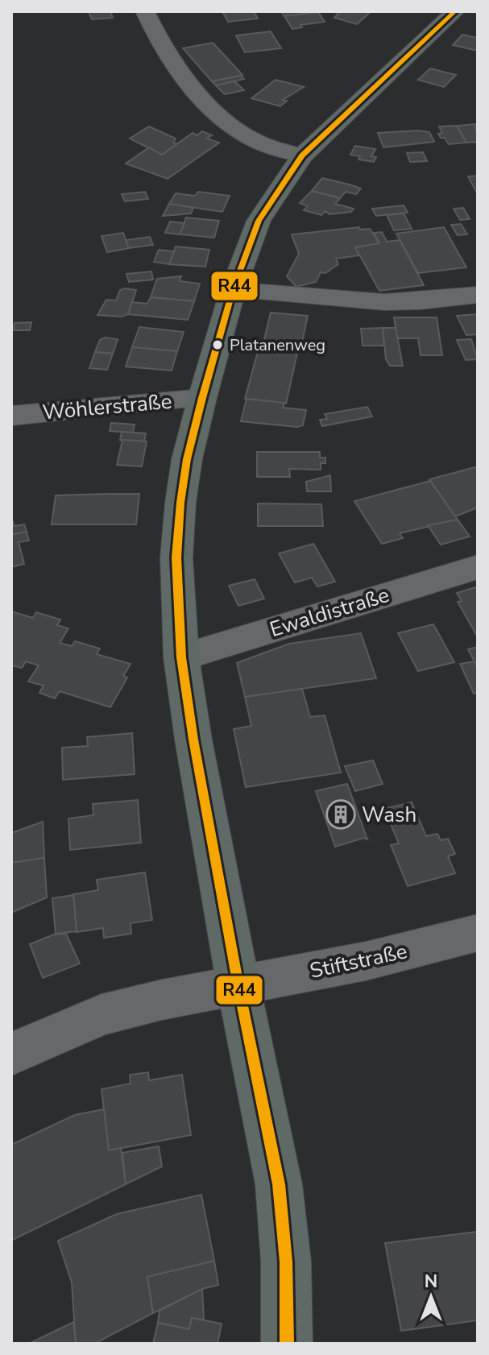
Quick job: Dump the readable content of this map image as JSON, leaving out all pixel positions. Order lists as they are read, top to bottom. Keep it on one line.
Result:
{"streets":{"street":["Wöhlerstraße","Ewaldistraße","Stiftstraße"]},"places":{"other":["Platanenweg"],"building":["Wash"]},"lines":["transit line R44"],"north":"top"}
